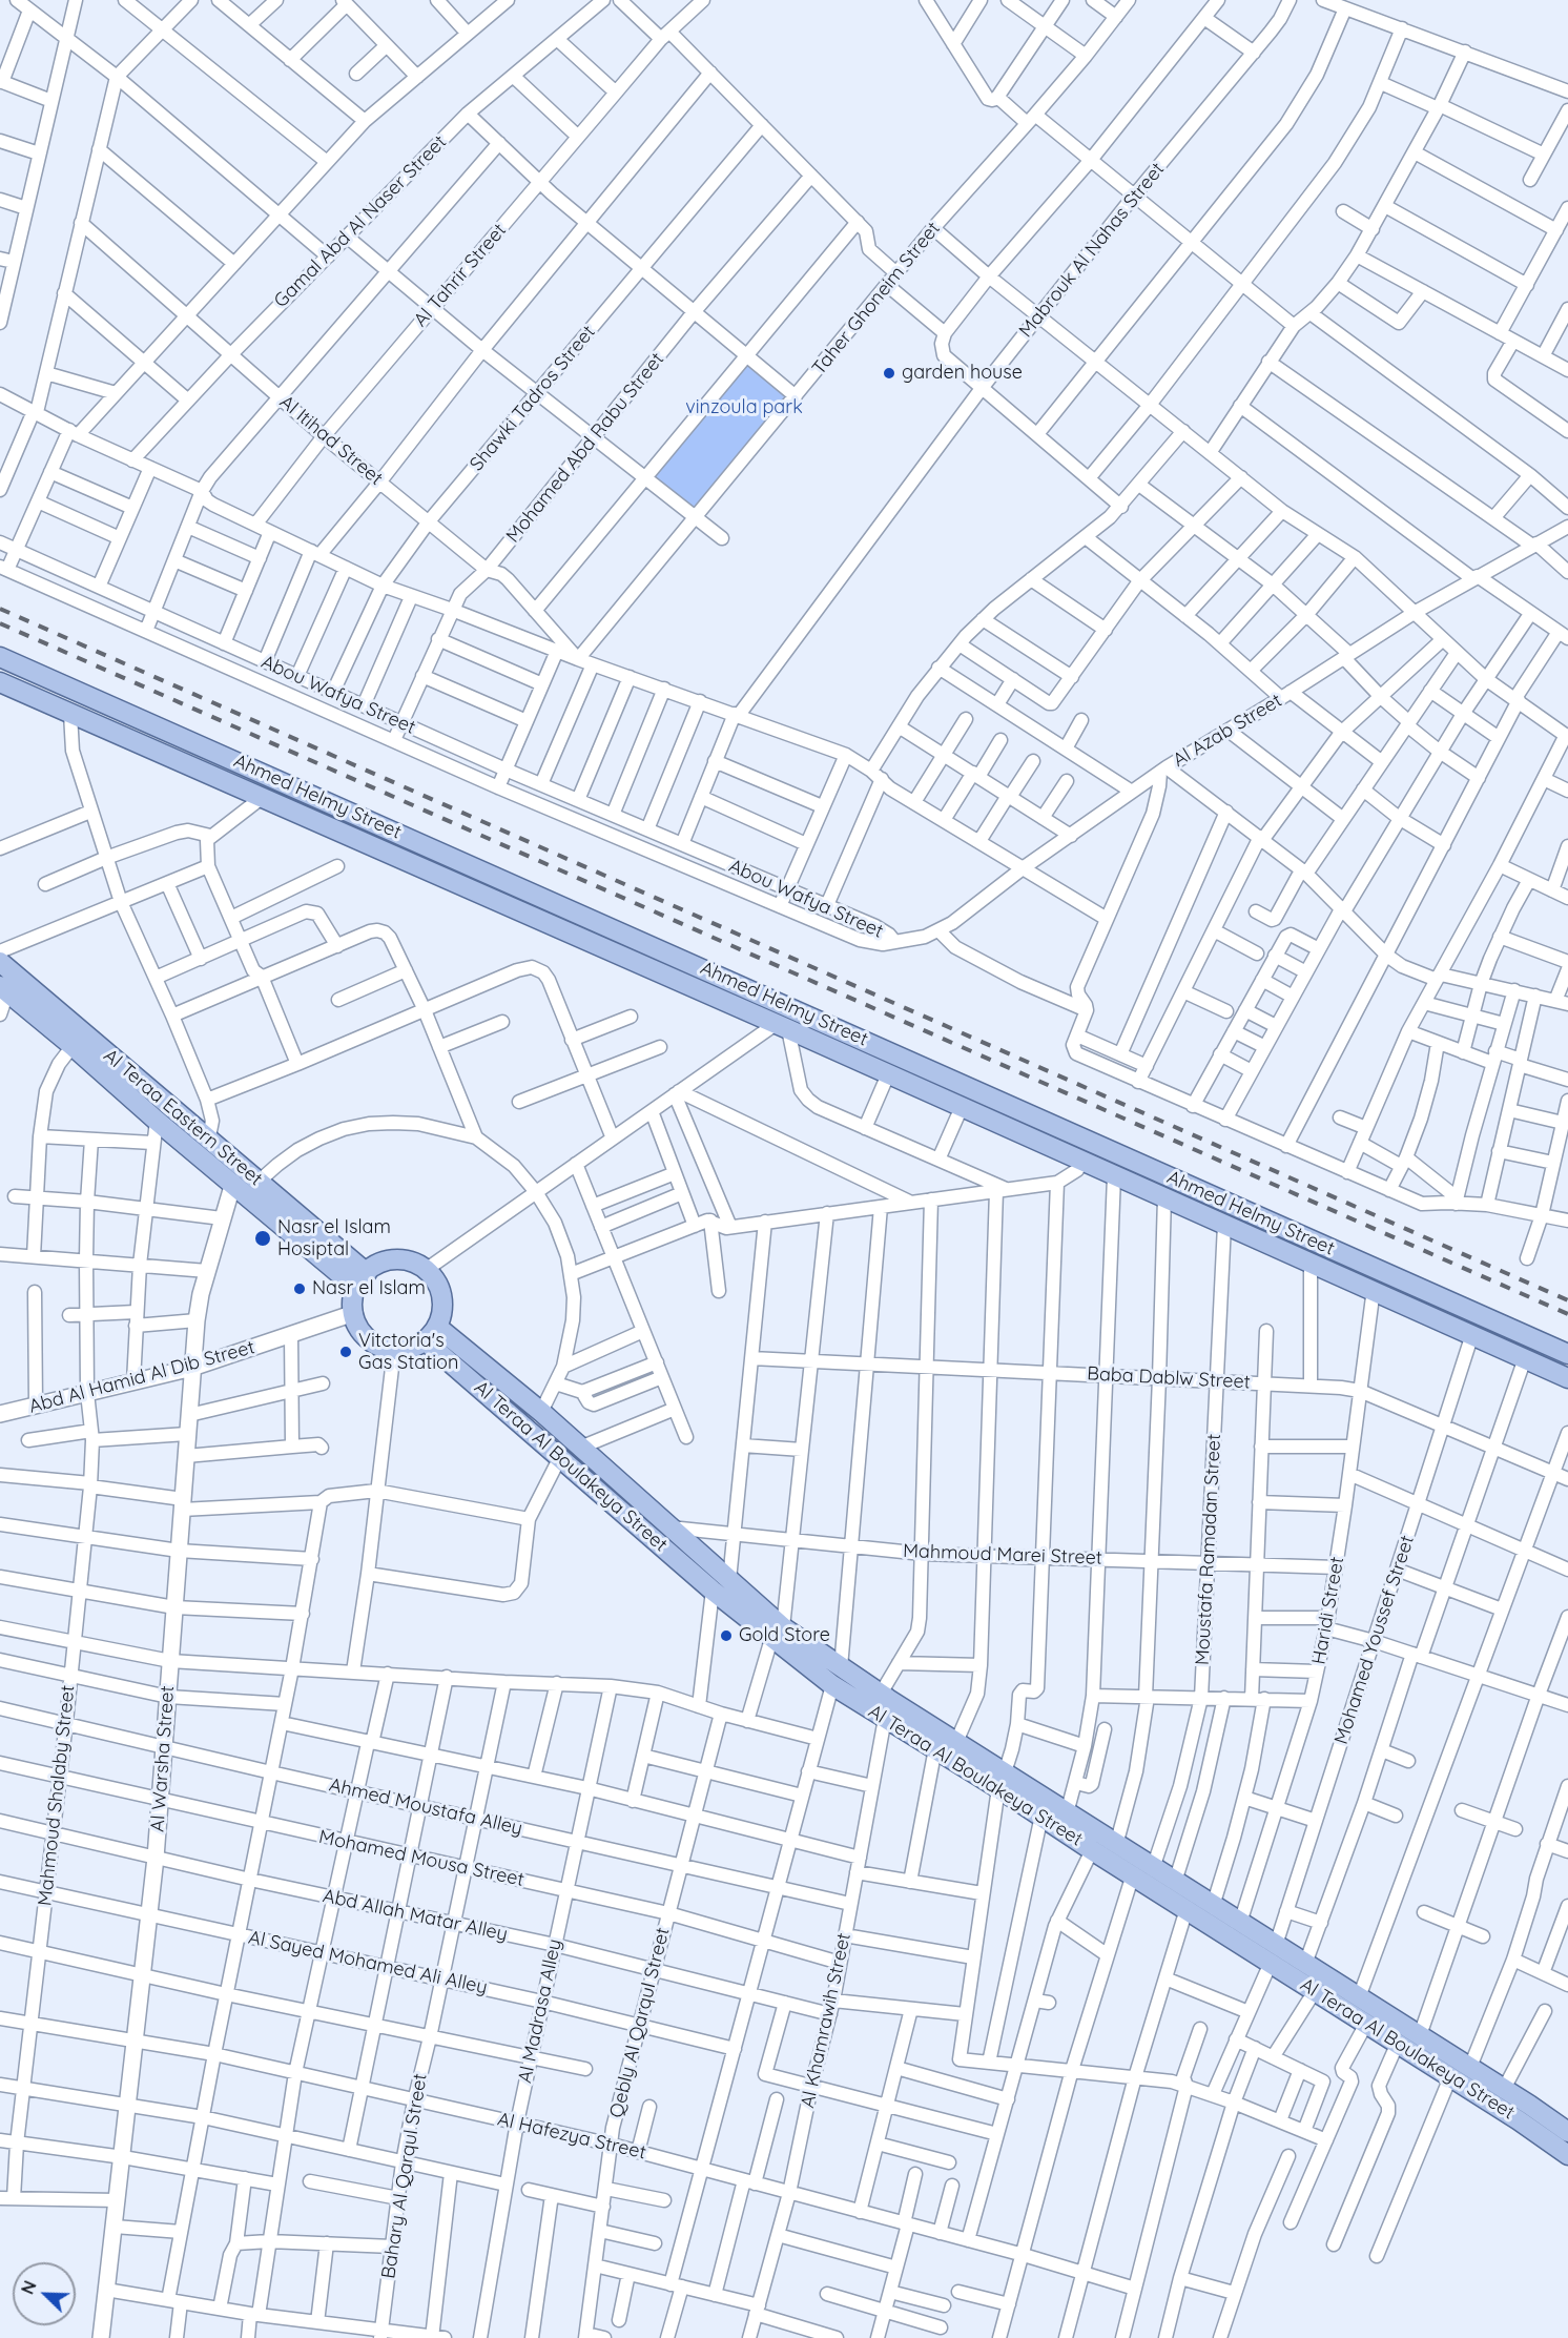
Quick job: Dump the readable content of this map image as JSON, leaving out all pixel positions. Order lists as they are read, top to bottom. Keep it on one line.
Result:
{"streets":{"main road":["Ahmed Helmy Street","Al Teraa Eastern Street","Al Teraa Al Boulakeya Street"],"street":["Gamal Abd Al Naser Street","Mabrouk Al Nahas Street","Al Tahrir Street","Taher Ghoneim Street","Shawki Tadros Street","Al Itihad Street","Mohamed Abd Rabu Street","Abou Wafya Street","Al Azab Street","Abd Al Hamid Al Dib Street","Baba Dablw Street","Moustafa Ramadan Street","Mahmoud Marei Street","Haridi Street","Mohamed Youssef Street","Al Warsha Street","Mahmoud Shalaby Street","Ahmed Moustafa Alley","Mohamed Mousa Street","Abd Allah Matar Alley","Al Sayed Mohamed Ali Alley","Al Madrasa Alley","Al Khamrawih Street","Qebly Al Qarqul Street","Al Hafezya Street","Bahary Al Qarqul Street"]},"crossings":[["Gamal Abd Al Naser Street","Al Itihad Street"],["Mabrouk Al Nahas Street","Abou Wafya Street"],["Al Tahrir Street","Al Itihad Street"],["Taher Ghoneim Street","Al Itihad Street"],["Shawki Tadros Street","Al Itihad Street"],["Shawki Tadros Street","Abou Wafya Street"],["Al Itihad Street","Mohamed Abd Rabu Street"],["Mohamed Abd Rabu Street","Abou Wafya Street"],["Abou Wafya Street","Al Azab Street"],["Ahmed Helmy Street","Moustafa Ramadan Street"],["Ahmed Helmy Street","Haridi Street"],["Ahmed Helmy Street","Mohamed Youssef Street"],["Al Teraa Eastern Street","Abd Al Hamid Al Dib Street"],["Al Teraa Eastern Street","Al Teraa Al Boulakeya Street"],["Al Teraa Eastern Street","Al Warsha Street"],["Abd Al Hamid Al Dib Street","Al Teraa Al Boulakeya Street"],["Abd Al Hamid Al Dib Street","Al Warsha Street"],["Abd Al Hamid Al Dib Street","Mahmoud Shalaby Street"],["Baba Dablw Street","Moustafa Ramadan Street"],["Baba Dablw Street","Haridi Street"],["Baba Dablw Street","Mohamed Youssef Street"],["Al Teraa Al Boulakeya Street","Moustafa Ramadan Street"],["Al Teraa Al Boulakeya Street","Mahmoud Marei Street"],["Al Teraa Al Boulakeya Street","Haridi Street"],["Al Teraa Al Boulakeya Street","Mohamed Youssef Street"],["Al Teraa Al Boulakeya Street","Al Khamrawih Street"],["Moustafa Ramadan Street","Mahmoud Marei Street"],["Mahmoud Marei Street","Haridi Street"],["Al Warsha Street","Ahmed Moustafa Alley"],["Al Warsha Street","Mohamed Mousa Street"],["Al Warsha Street","Abd Allah Matar Alley"],["Al Warsha Street","Al Sayed Mohamed Ali Alley"],["Al Warsha Street","Al Hafezya Street"],["Mahmoud Shalaby Street","Ahmed Moustafa Alley"],["Mahmoud Shalaby Street","Mohamed Mousa Street"],["Mahmoud Shalaby Street","Abd Allah Matar Alley"],["Mahmoud Shalaby Street","Al Sayed Mohamed Ali Alley"],["Mahmoud Shalaby Street","Al Hafezya Street"],["Ahmed Moustafa Alley","Al Madrasa Alley"],["Ahmed Moustafa Alley","Al Khamrawih Street"],["Ahmed Moustafa Alley","Qebly Al Qarqul Street"],["Ahmed Moustafa Alley","Bahary Al Qarqul Street"],["Mohamed Mousa Street","Al Madrasa Alley"],["Mohamed Mousa Street","Al Khamrawih Street"],["Mohamed Mousa Street","Qebly Al Qarqul Street"],["Mohamed Mousa Street","Bahary Al Qarqul Street"],["Abd Allah Matar Alley","Al Madrasa Alley"],["Abd Allah Matar Alley","Al Khamrawih Street"],["Abd Allah Matar Alley","Qebly Al Qarqul Street"],["Abd Allah Matar Alley","Bahary Al Qarqul Street"],["Al Sayed Mohamed Ali Alley","Al Madrasa Alley"],["Al Sayed Mohamed Ali Alley","Qebly Al Qarqul Street"],["Al Sayed Mohamed Ali Alley","Bahary Al Qarqul Street"],["Al Madrasa Alley","Al Hafezya Street"],["Al Khamrawih Street","Al Hafezya Street"],["Qebly Al Qarqul Street","Al Hafezya Street"],["Al Hafezya Street","Bahary Al Qarqul Street"]],"parks":["vinzoula park"],"places":["garden house","Nasr el Islam Hosiptal","Nasr el Islam","Vitctoria's Gas Station","Gold Store"],"north":"top left"}
